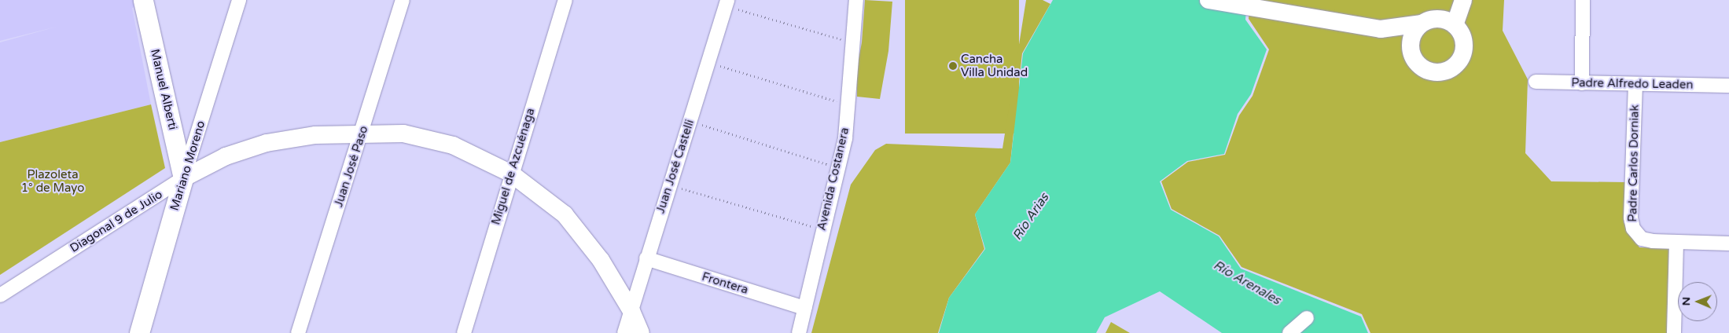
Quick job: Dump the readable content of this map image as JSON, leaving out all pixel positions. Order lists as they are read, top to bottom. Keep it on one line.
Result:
{"streets":{"main road":["Manuel Alberti","Mariano Moreno"],"street":["Padre Alfredo Leaden","Padre Carlos Dorniak","Juan José Paso","Miguel de Azcuénaga","Juan José Castelli","Avenida Costanera","Diagonal 9 de Julio","Frontera"]},"crossings":[["Padre Alfredo Leaden","Padre Carlos Dorniak"],["Manuel Alberti","Mariano Moreno"],["Manuel Alberti","Diagonal 9 de Julio"],["Mariano Moreno","Diagonal 9 de Julio"],["Juan José Paso","Diagonal 9 de Julio"],["Miguel de Azcuénaga","Diagonal 9 de Julio"],["Juan José Castelli","Diagonal 9 de Julio"],["Juan José Castelli","Frontera"],["Avenida Costanera","Frontera"]],"water":["Río Arias","Río Arenales"],"parks":["Plazoleta 1° de Mayo"],"places":["Cancha Villa Unidad"],"north":"left"}
